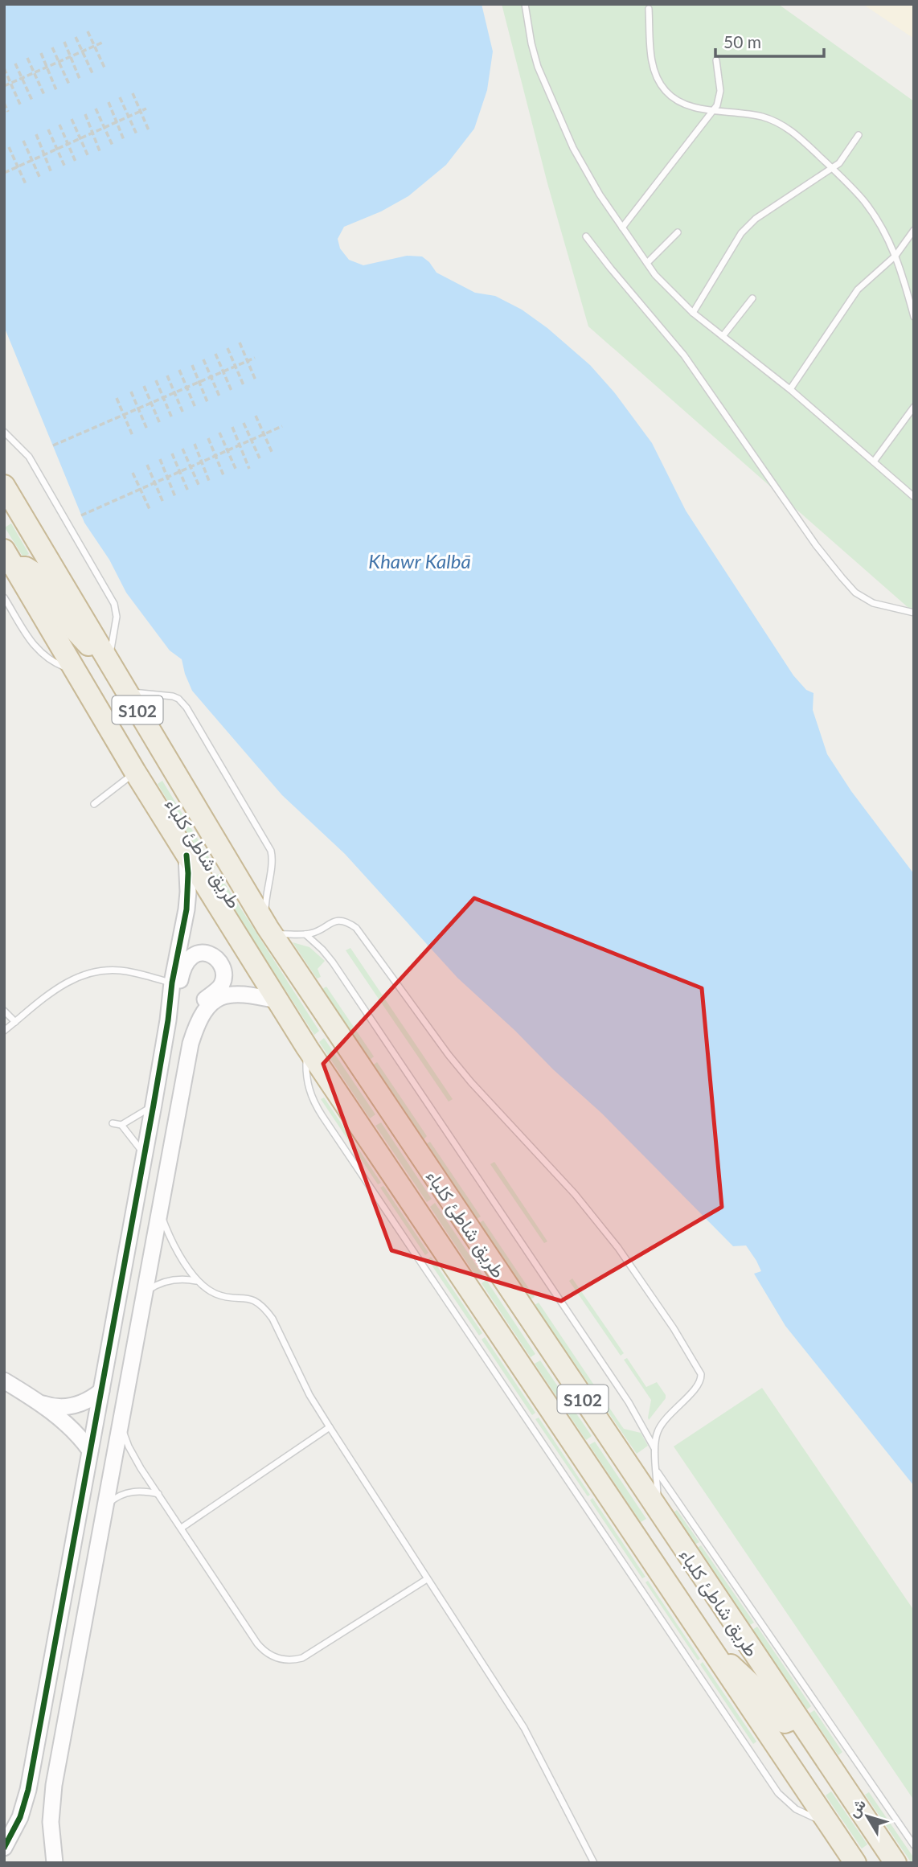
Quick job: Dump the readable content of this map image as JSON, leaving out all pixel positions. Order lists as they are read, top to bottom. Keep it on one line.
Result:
{"streets":{"highway":["S102","طريق شاطئ كلباء"]},"water":["Khawr Kalbā"],"scale_bar":"50 m","north":"top left"}
